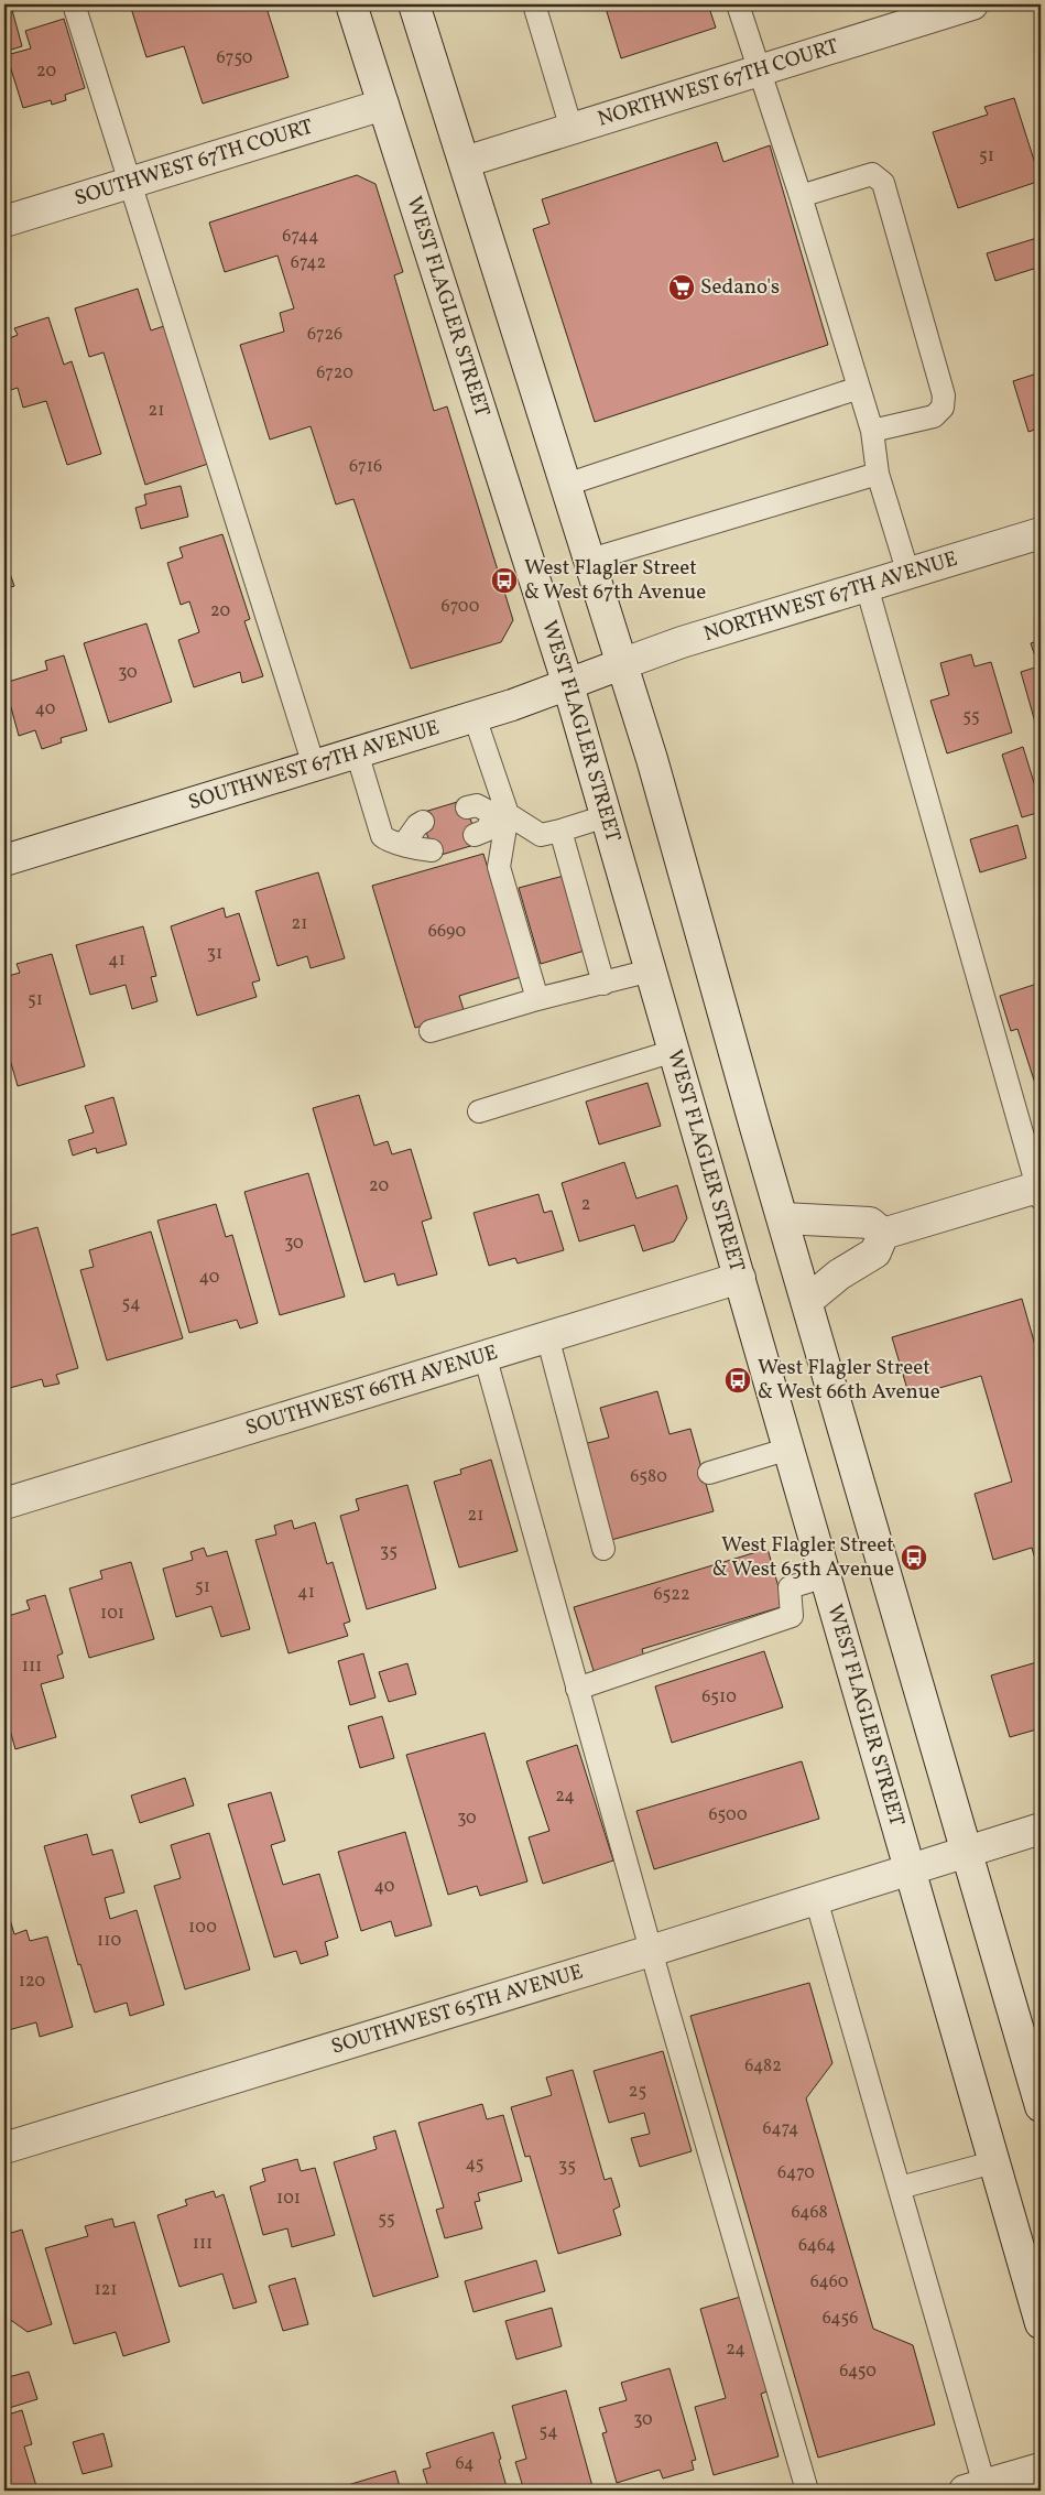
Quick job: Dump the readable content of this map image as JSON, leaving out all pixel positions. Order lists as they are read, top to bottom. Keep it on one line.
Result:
{"streets":{"main road":["NORTHWEST 67TH COURT","SOUTHWEST 67TH COURT","WEST FLAGLER STREET","NORTHWEST 67TH AVENUE","SOUTHWEST 67TH AVENUE","SOUTHWEST 66TH AVENUE","SOUTHWEST 65TH AVENUE"]},"crossings":[["SOUTHWEST 67TH COURT","WEST FLAGLER STREET"],["WEST FLAGLER STREET","SOUTHWEST 67TH AVENUE"],["WEST FLAGLER STREET","SOUTHWEST 66TH AVENUE"],["WEST FLAGLER STREET","SOUTHWEST 65TH AVENUE"],["NORTHWEST 67TH AVENUE","SOUTHWEST 67TH AVENUE"]],"places":{"supermarket":["Sedano's"],"bus stop":["West Flagler Street & West 67th Avenue","West Flagler Street & West 66th Avenue","West Flagler Street & West 65th Avenue"]},"house_numbers":["6750","20","51","6744","6742","6726","6720","21","6716","6700","20","30","40","55","21","6690","31","41","51","20","2","30","40","54","6580","21","35","51","41","6522","101","111","6510","24","6500","30","40","100","110","120","6482","25","6474","45","35","6470","101","6468","55","111","6464","6460","121","6456","24","6450","30","54","64"]}
